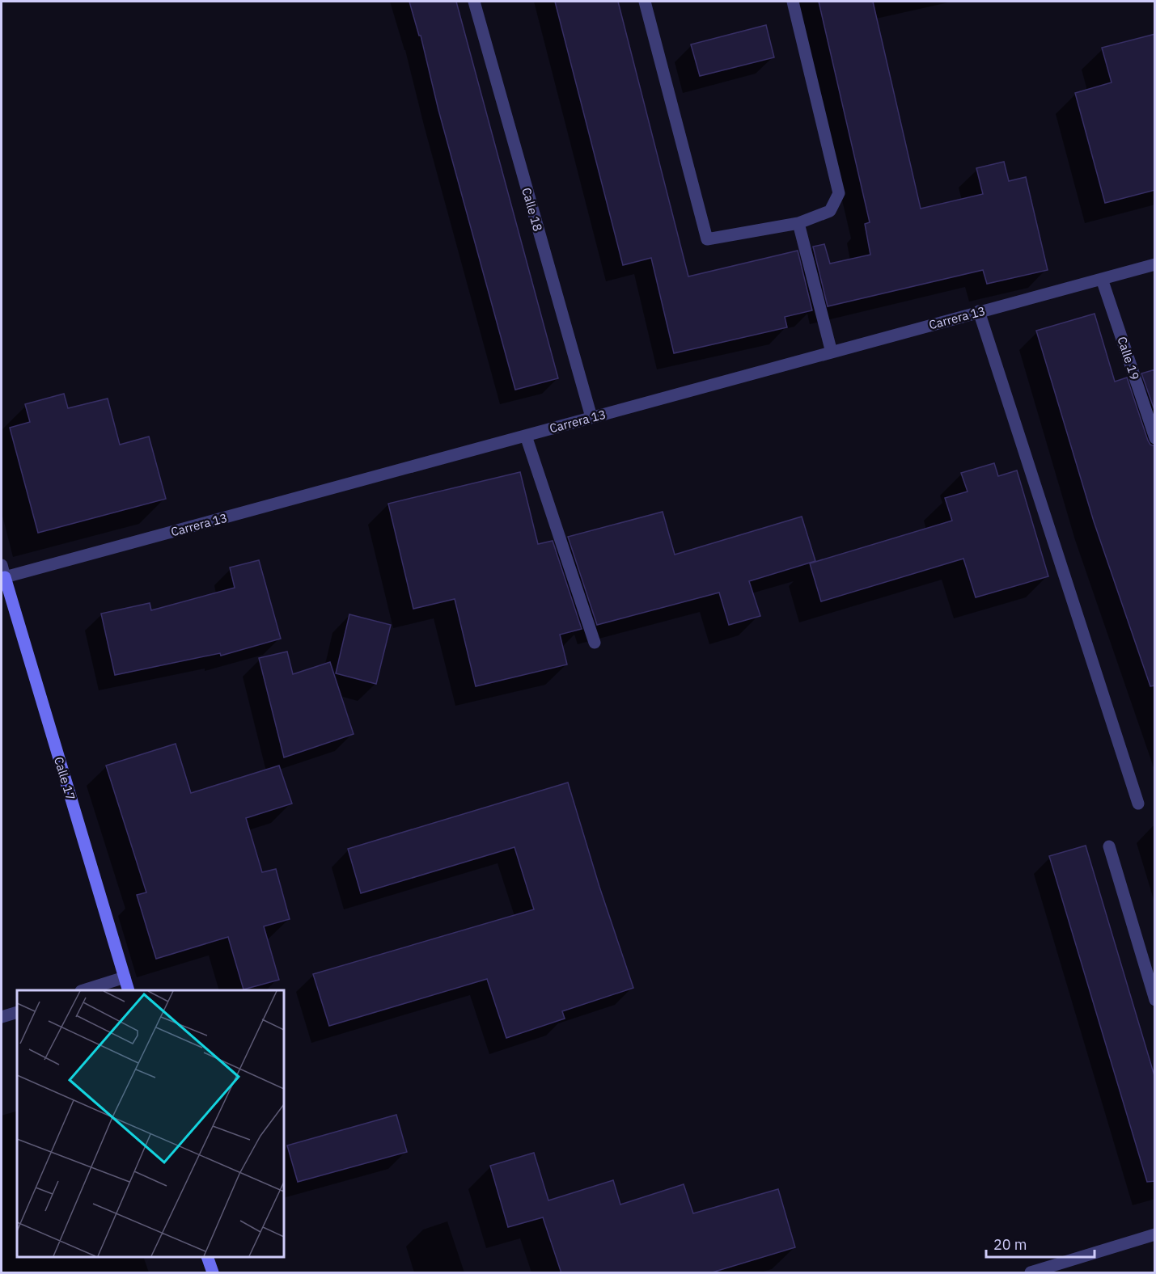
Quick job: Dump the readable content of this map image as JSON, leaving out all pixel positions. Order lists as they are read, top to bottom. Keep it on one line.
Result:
{"streets":{"main road":["Calle 17"],"street":["Calle 18","Carrera 13","Calle 19"]},"crossings":[["Calle 18","Carrera 13"],["Carrera 13","Calle 19"],["Carrera 13","Calle 17"]],"scale_bar":"20 m"}
